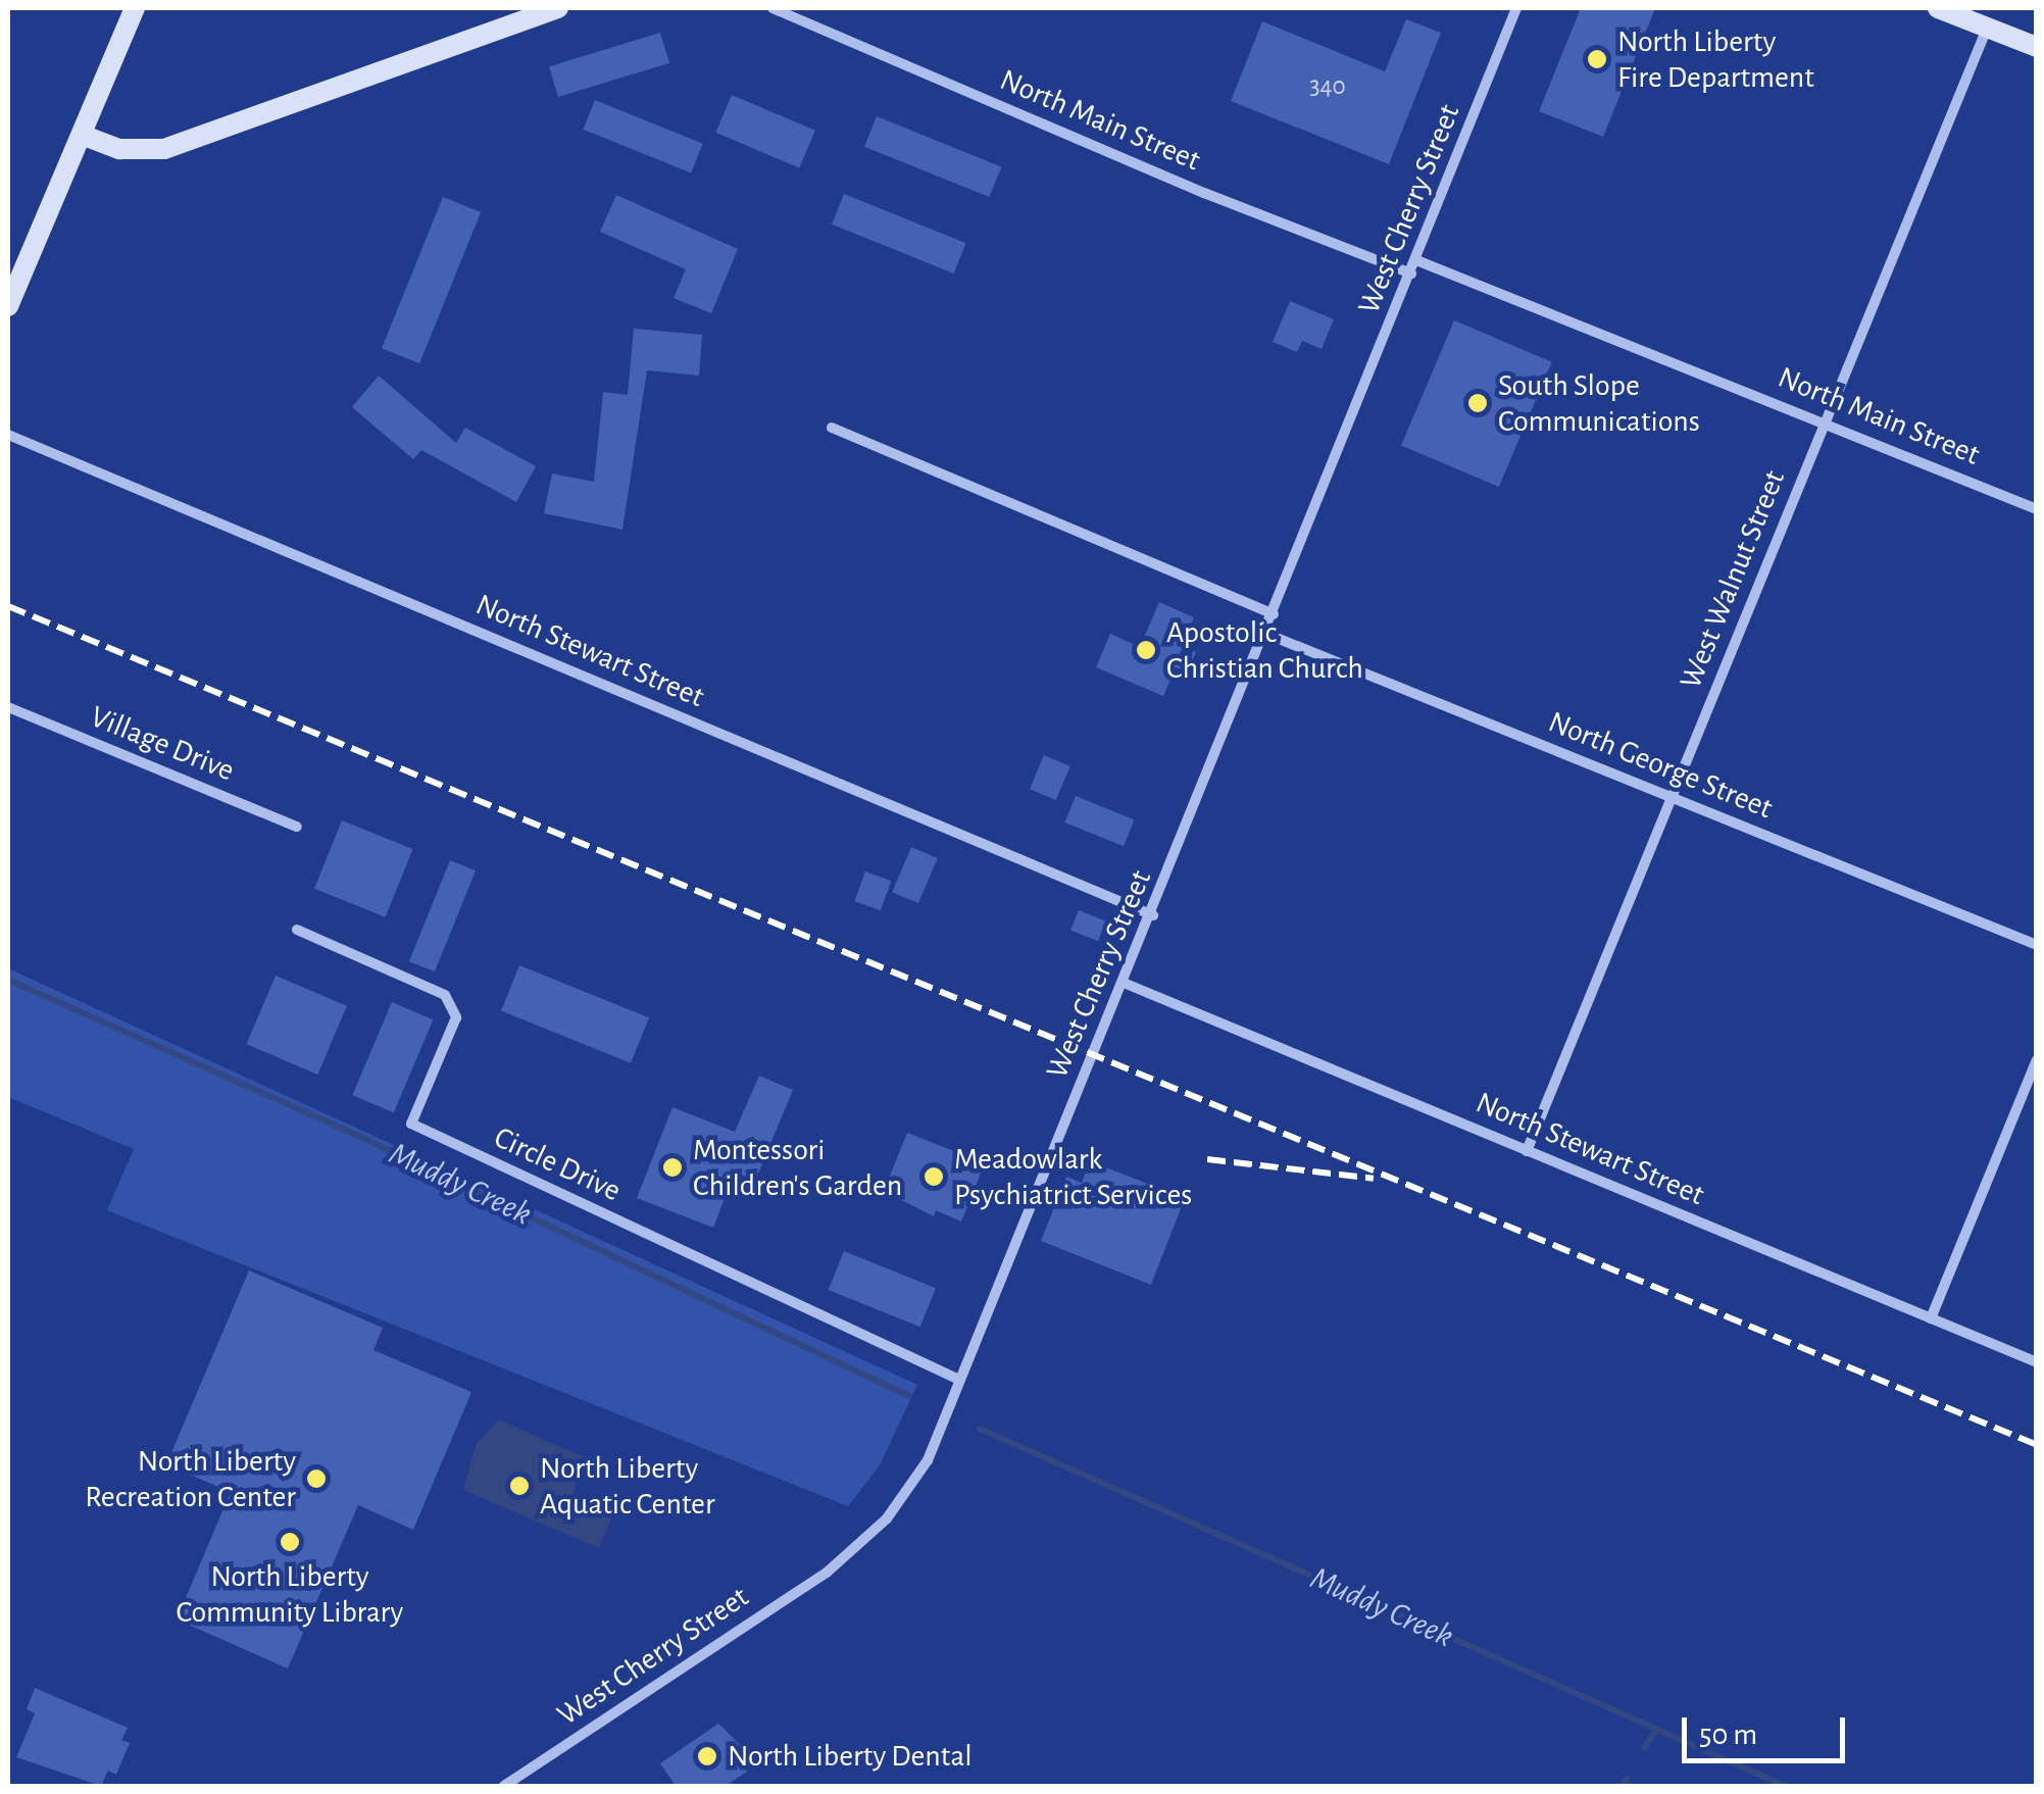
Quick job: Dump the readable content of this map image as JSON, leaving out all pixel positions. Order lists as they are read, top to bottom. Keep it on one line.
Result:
{"streets":{"street":["North Main Street","West Cherry Street","West Walnut Street","North Stewart Street","Village Drive","North George Street","Circle Drive"]},"crossings":[["North Main Street","West Cherry Street"],["North Main Street","West Walnut Street"],["West Cherry Street","North Stewart Street"],["West Cherry Street","North George Street"],["West Cherry Street","Circle Drive"],["West Walnut Street","North Stewart Street"],["West Walnut Street","North George Street"]],"water":["Muddy Creek"],"places":["North Liberty Fire Department","South Slope Communications","Apostolic Christian Church","Montessori Children's Garden","Meadowlark Psychiatrict Services","North Liberty Recreation Center","North Liberty Aquatic Center","North Liberty Community Library","North Liberty Dental"],"house_numbers":["340"],"scale_bar":"50 m"}
